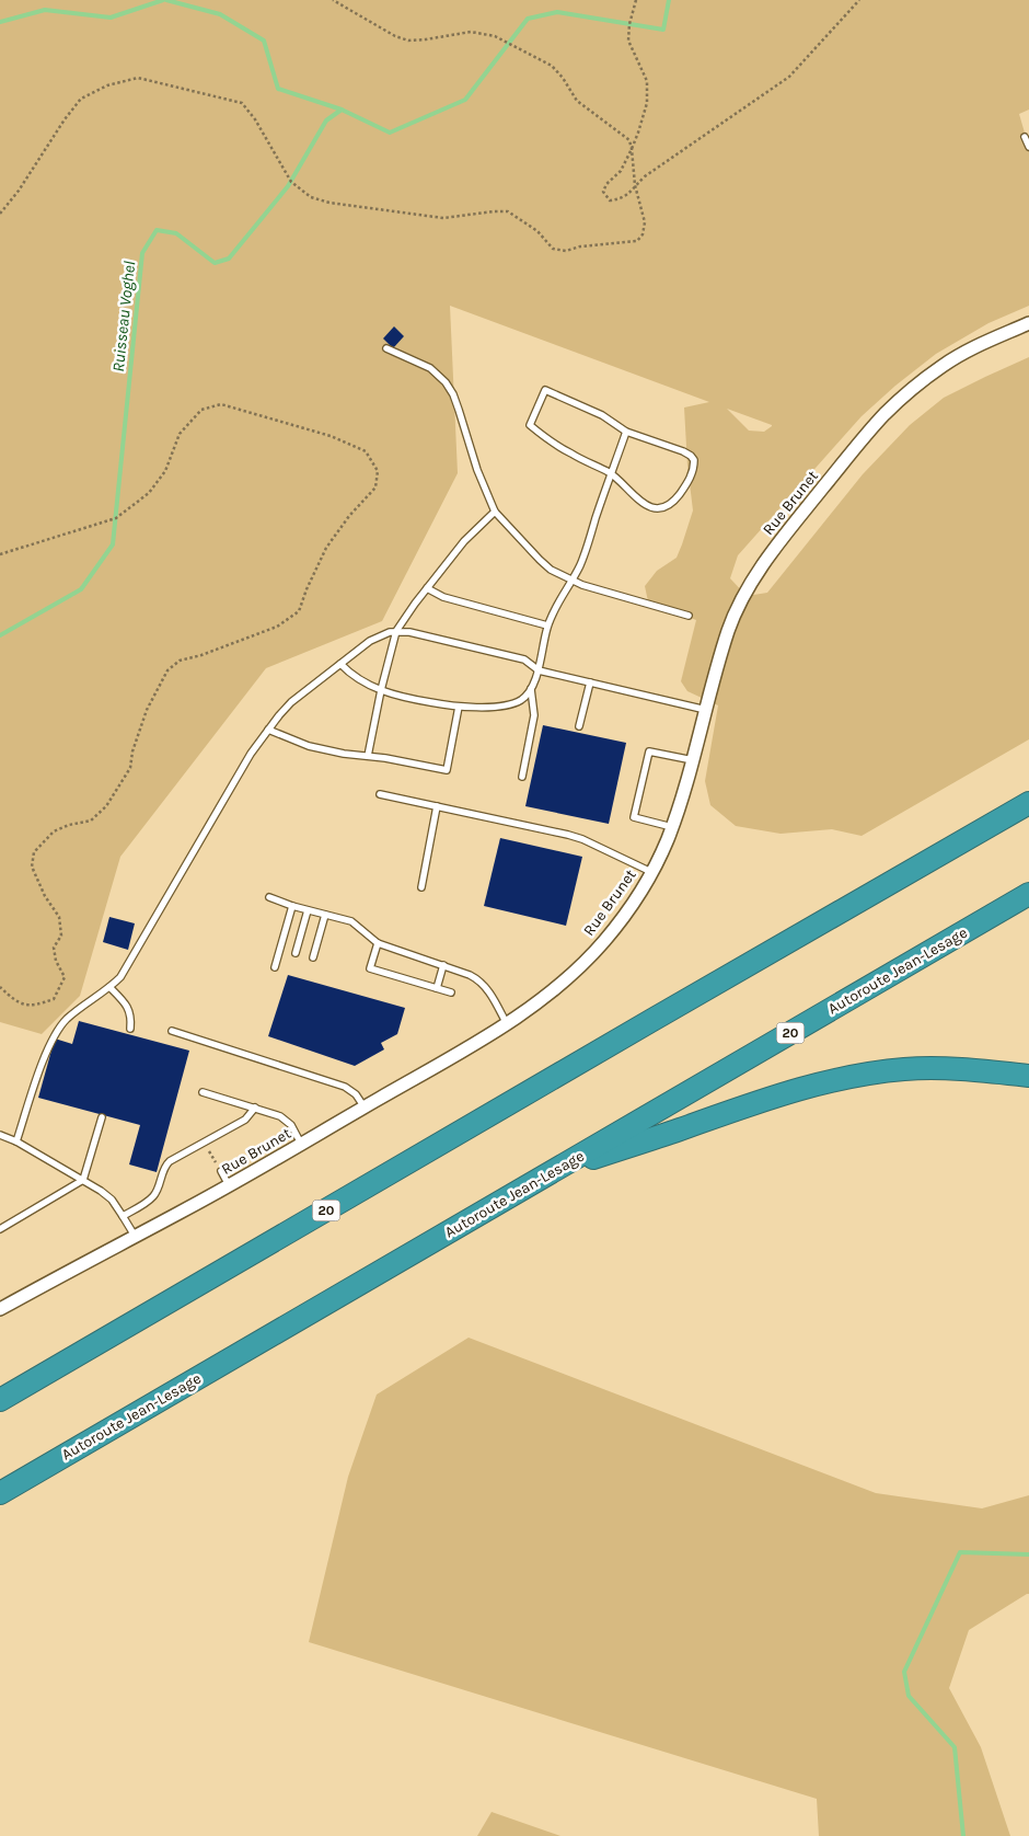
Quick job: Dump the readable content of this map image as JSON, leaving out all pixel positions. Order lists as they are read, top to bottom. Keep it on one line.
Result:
{"streets":{"highway":["Autoroute Jean-Lesage","20"],"street":["Rue Brunet"]},"water":["Ruisseau Voghel"]}
